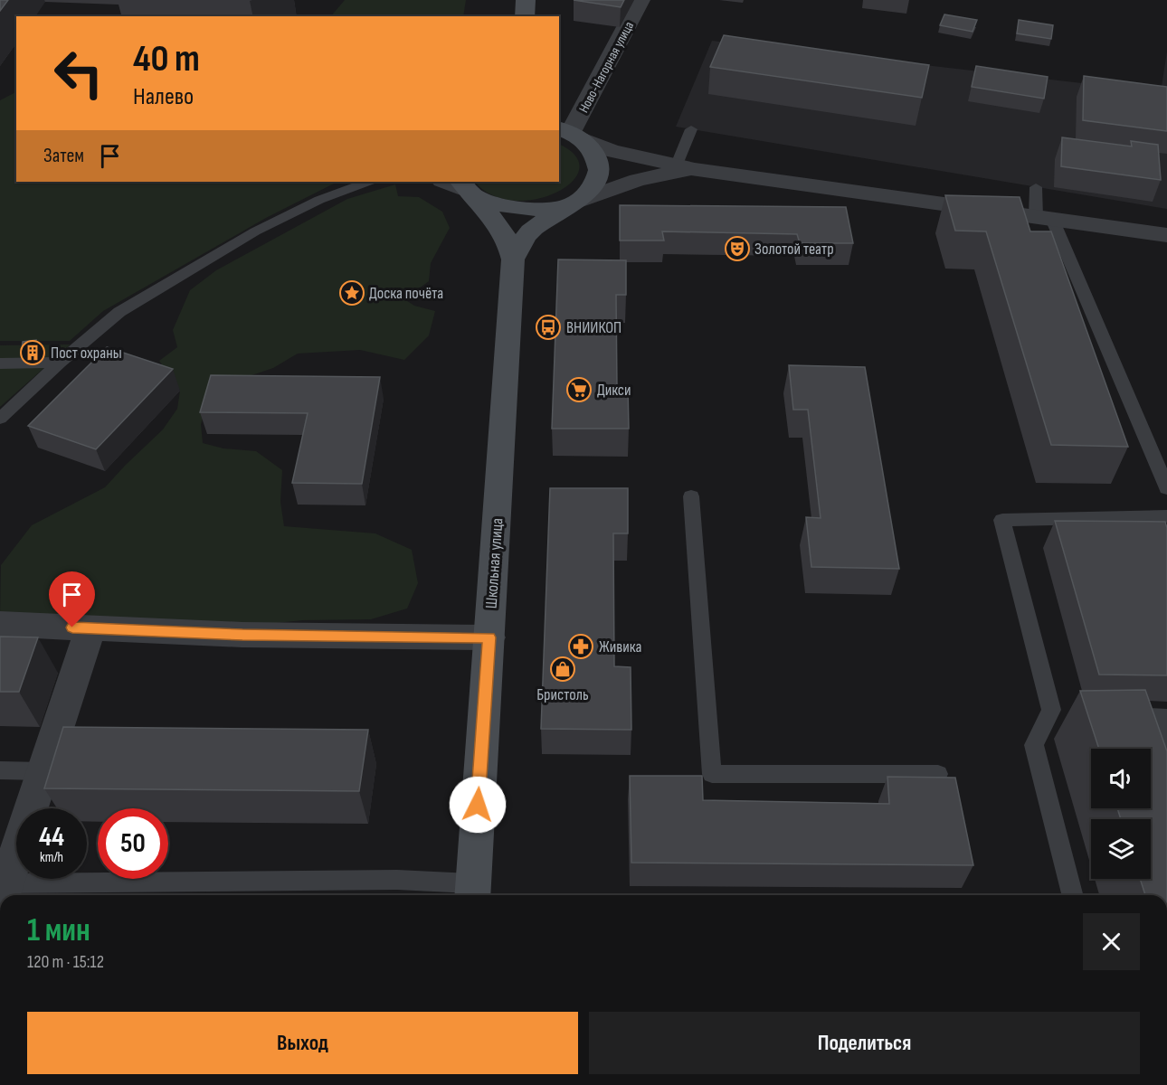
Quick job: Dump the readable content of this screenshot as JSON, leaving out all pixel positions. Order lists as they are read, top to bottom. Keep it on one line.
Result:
{"streets":{"main road":["Школьная улица"],"street":["Ново-Нагорная улица"]},"places":{"theatre":["Золотой театр"],"place":["Доска почёта"],"bus stop":["ВНИИКОП"],"building":["Пост охраны"],"supermarket":["Дикси"],"pharmacy":["Живика"],"shop":["Бристоль"]},"page":{"turn":["40 m","Налево"],"then":"Затем","speed":"44 km/h","limit":"50","heading":["1 мин","120 m · 15:12"],"buttons":["Выход","Поделиться"]}}
